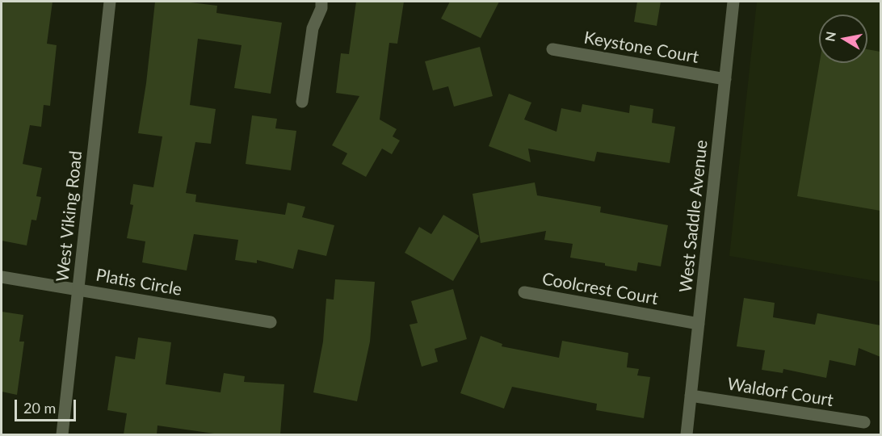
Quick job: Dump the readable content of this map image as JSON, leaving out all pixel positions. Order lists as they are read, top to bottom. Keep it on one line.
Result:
{"streets":{"street":["Keystone Court","West Viking Road","West Saddle Avenue","Platis Circle","Coolcrest Court","Waldorf Court"]},"crossings":[["Keystone Court","West Saddle Avenue"],["West Viking Road","Platis Circle"],["West Saddle Avenue","Coolcrest Court"],["West Saddle Avenue","Waldorf Court"]],"scale_bar":"20 m","north":"left"}
